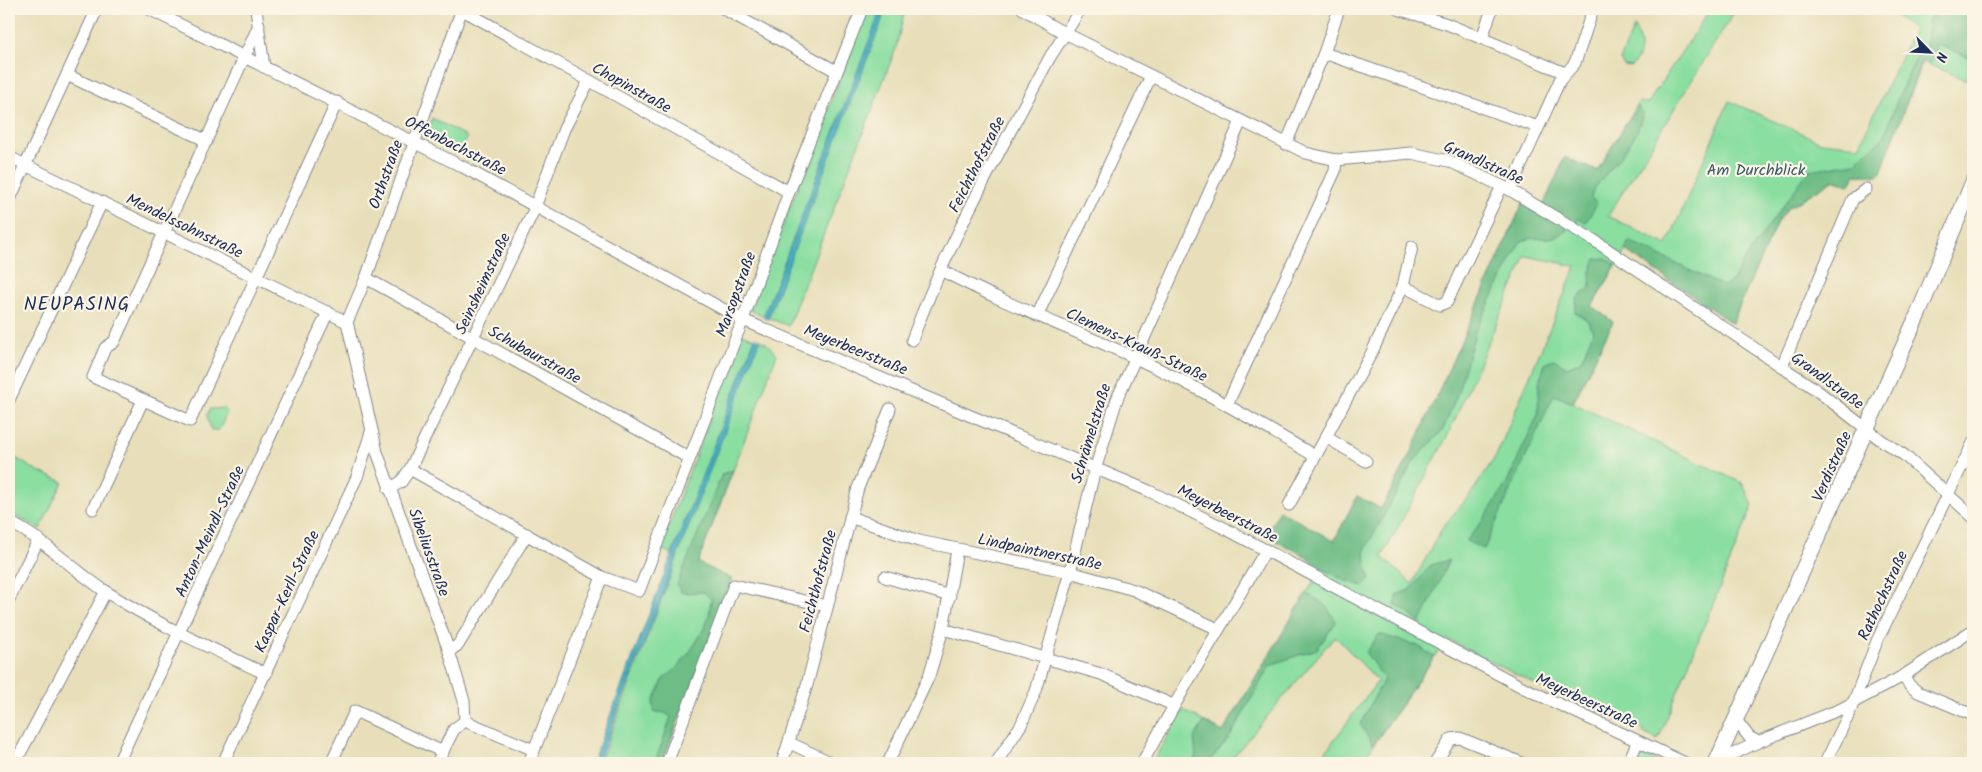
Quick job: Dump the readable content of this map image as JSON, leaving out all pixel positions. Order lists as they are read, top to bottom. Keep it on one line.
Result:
{"streets":{"main road":["Verdistraße"],"street":["Chopinstraße","Offenbachstraße","Grandlstraße","Feichthofstraße","Orthstraße","Mendelssohnstraße","Seinsheimstraße","Marsopstraße","Clemens-Krauß-Straße","Meyerbeerstraße","Schubaurstraße","Schrämelstraße","Anton-Meindl-Straße","Lindpaintnerstraße","Sibeliusstraße","Kaspar-Kerll-Straße","Rathochstraße"]},"crossings":[["Chopinstraße","Orthstraße"],["Chopinstraße","Seinsheimstraße"],["Chopinstraße","Marsopstraße"],["Offenbachstraße","Orthstraße"],["Offenbachstraße","Seinsheimstraße"],["Offenbachstraße","Marsopstraße"],["Offenbachstraße","Meyerbeerstraße"],["Grandlstraße","Feichthofstraße"],["Grandlstraße","Schrämelstraße"],["Grandlstraße","Verdistraße"],["Grandlstraße","Rathochstraße"],["Feichthofstraße","Clemens-Krauß-Straße"],["Feichthofstraße","Lindpaintnerstraße"],["Orthstraße","Mendelssohnstraße"],["Orthstraße","Schubaurstraße"],["Orthstraße","Sibeliusstraße"],["Mendelssohnstraße","Anton-Meindl-Straße"],["Mendelssohnstraße","Sibeliusstraße"],["Seinsheimstraße","Schubaurstraße"],["Seinsheimstraße","Sibeliusstraße"],["Marsopstraße","Meyerbeerstraße"],["Marsopstraße","Schubaurstraße"],["Clemens-Krauß-Straße","Schrämelstraße"],["Meyerbeerstraße","Schrämelstraße"],["Schrämelstraße","Lindpaintnerstraße"],["Sibeliusstraße","Kaspar-Kerll-Straße"]],"districts":["NEUPASING"],"parks":["Am Durchblick"],"north":"bottom right"}
